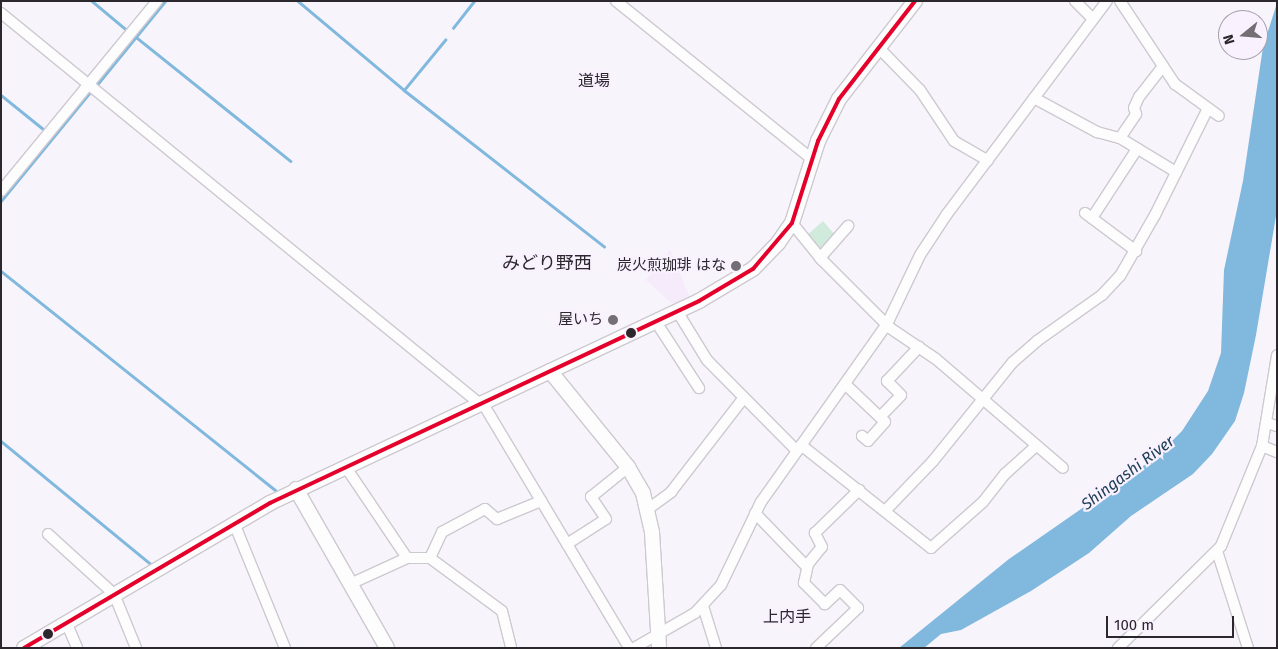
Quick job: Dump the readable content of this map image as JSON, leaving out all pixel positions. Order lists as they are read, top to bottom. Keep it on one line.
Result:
{"districts":["道場","みどり野西","上内手"],"water":["Shingashi River"],"places":["炭火煎珈琲 はな","屋いち"],"scale_bar":"100 m","north":"left"}
